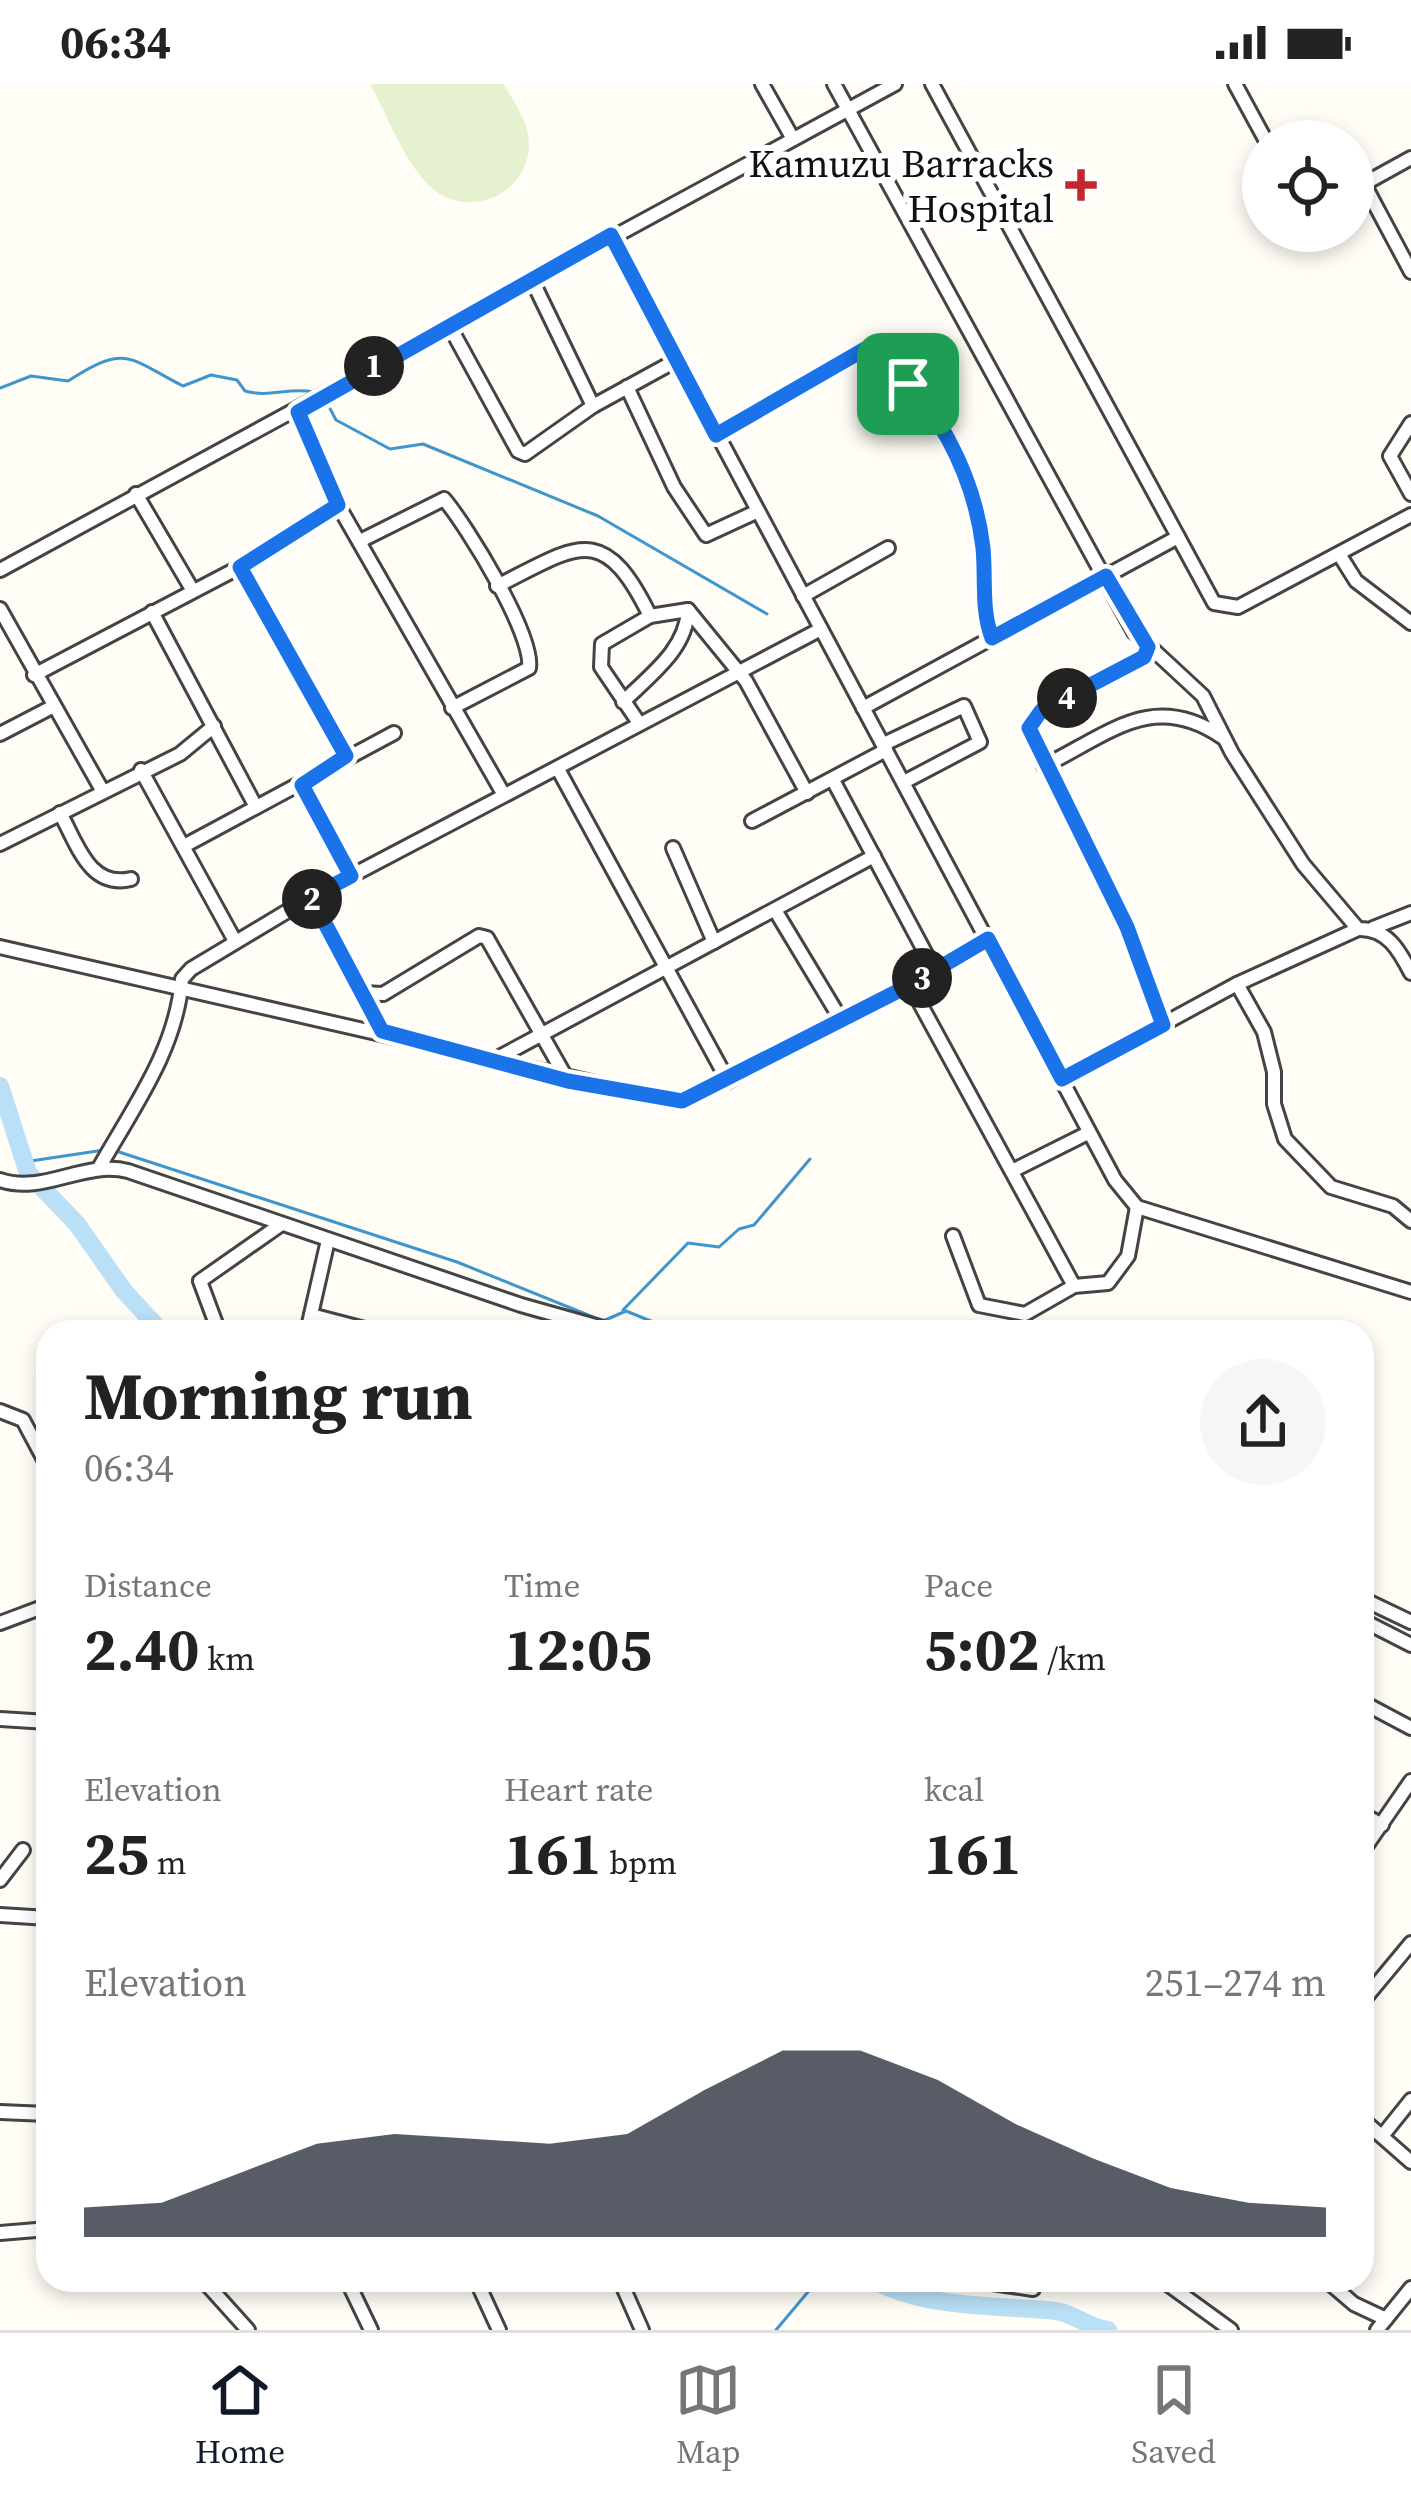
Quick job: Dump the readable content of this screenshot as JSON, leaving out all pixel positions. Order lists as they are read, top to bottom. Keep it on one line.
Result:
{"places":{"health":["Kamuzu Barracks Hospital"]},"page":{"status":"06:34","pins":["1","4","2","3"],"heading":["Morning run","06:34"],"stats":[["Distance","2.40 km"],["Time","12:05"],["Pace","5:02 /km"],["Elevation","25 m"],["Heart rate","161 bpm"],["kcal","161"]],"chart":["Elevation","251–274 m"],"tabs":["Home","Map","Saved"]}}
